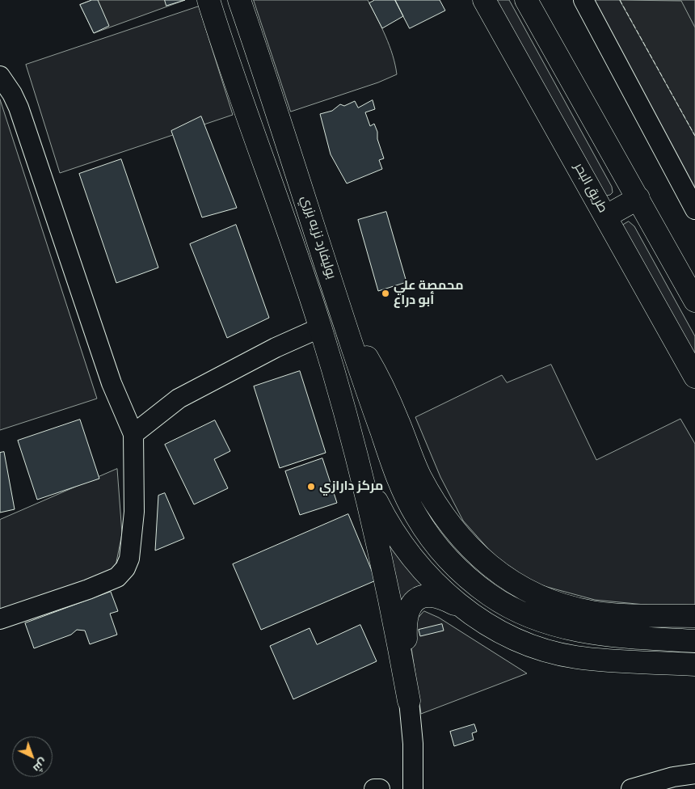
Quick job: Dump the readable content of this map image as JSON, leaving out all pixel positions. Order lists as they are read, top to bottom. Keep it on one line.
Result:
{"streets":{"highway":["طريق البحر","بوليفارد نزيه بزري"]},"places":["محمصة علي أبو دراع","مركز دارازي"],"north":"bottom right"}
